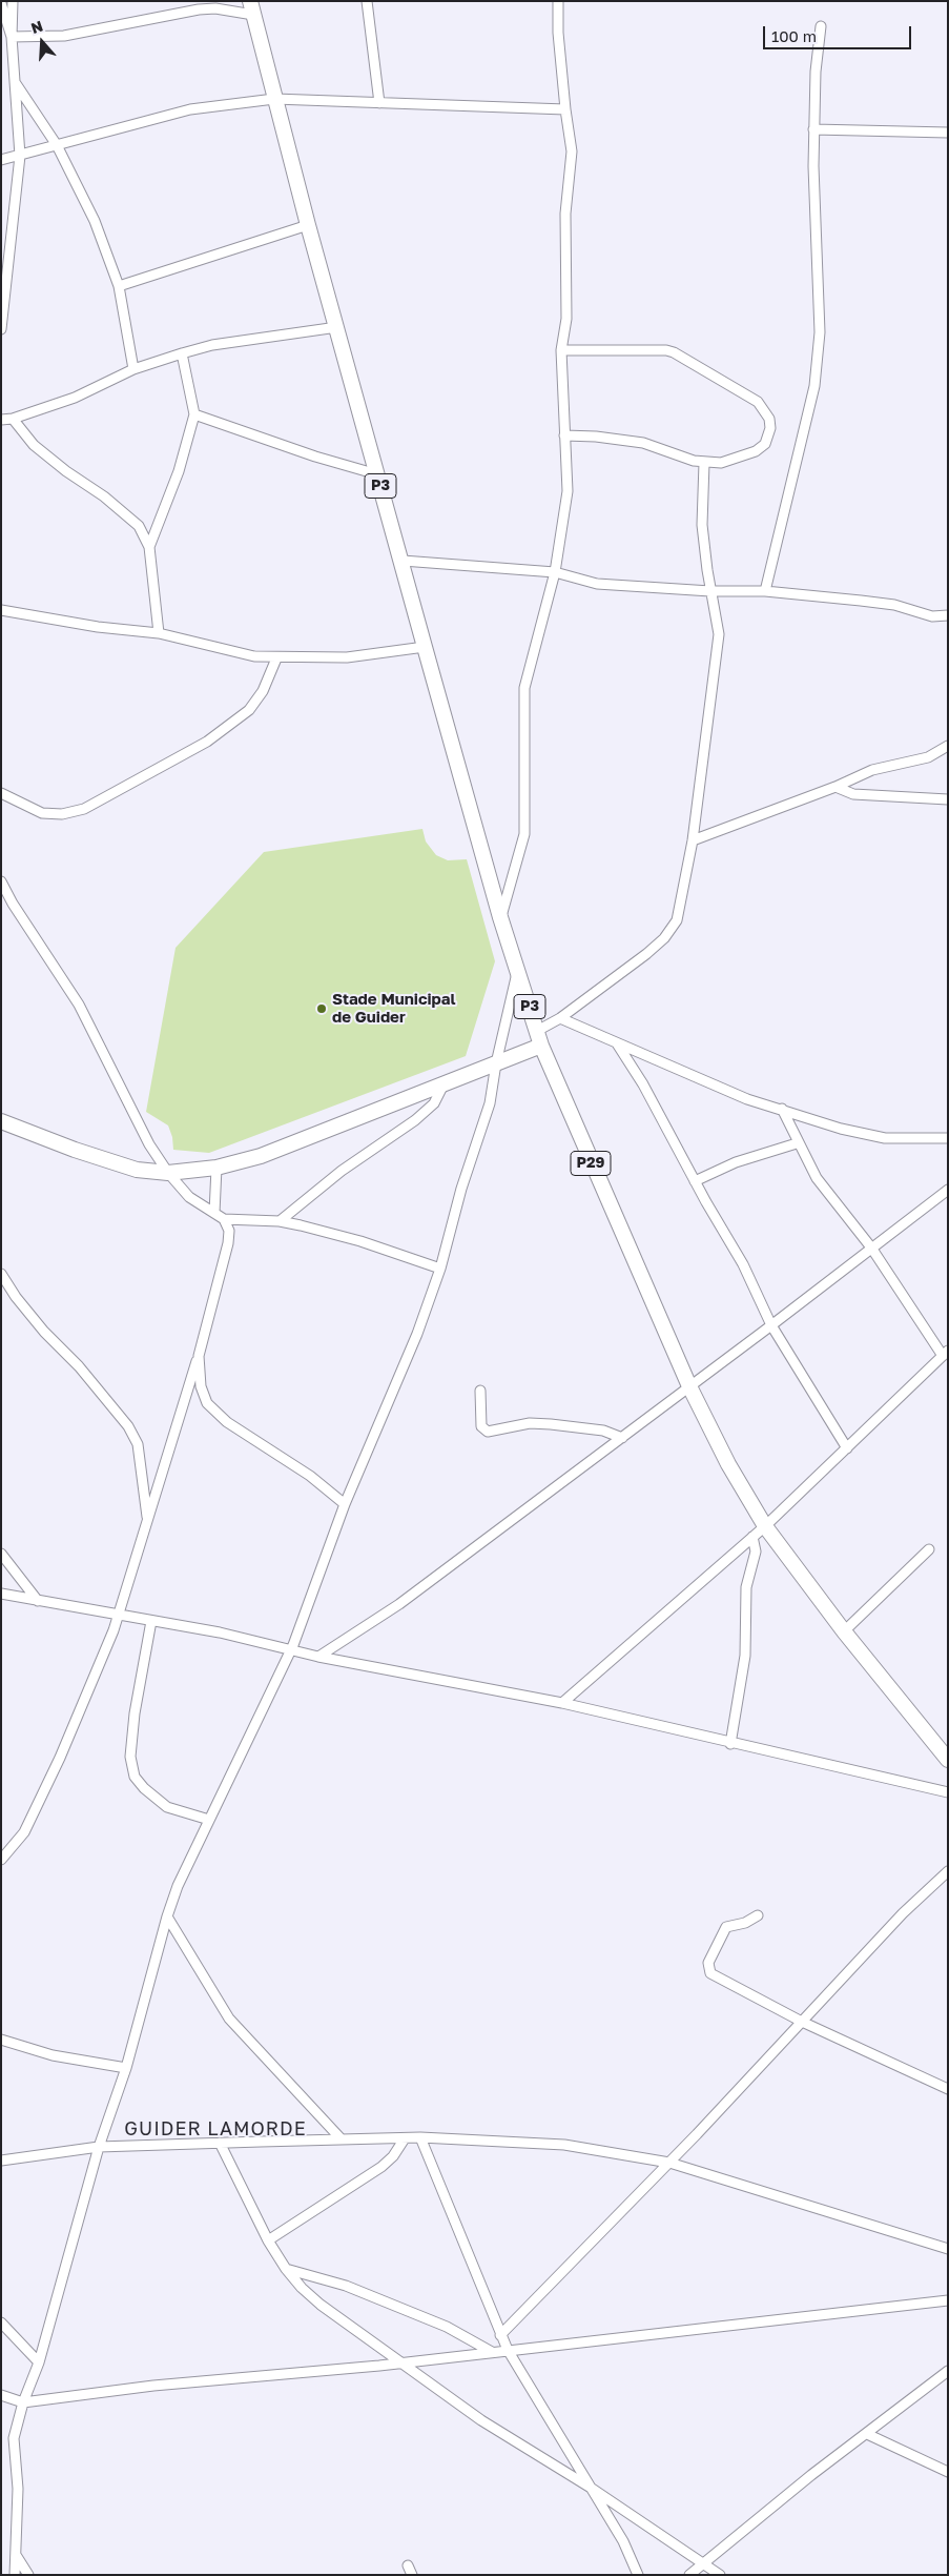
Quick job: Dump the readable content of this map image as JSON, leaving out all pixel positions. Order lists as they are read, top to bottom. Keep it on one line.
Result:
{"streets":{"main road":["P3","P29"]},"crossings":[["P3","P29"]],"districts":["GUIDER LAMORDE"],"places":["Stade Municipal de Guider"],"scale_bar":"100 m","north":"top"}
